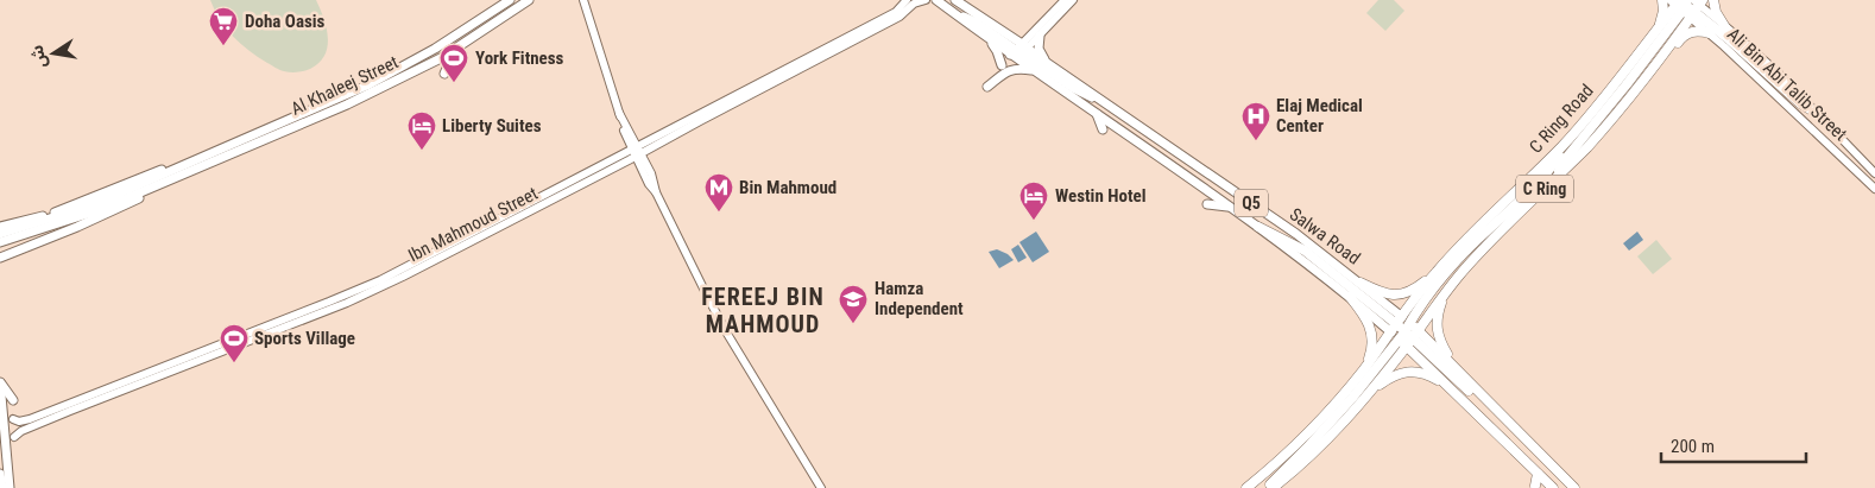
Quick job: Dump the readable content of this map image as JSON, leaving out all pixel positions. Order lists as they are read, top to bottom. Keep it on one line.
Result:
{"streets":{"highway":["C Ring Road","C Ring","Q5","Salwa Road"],"main road":["Al Khaleej Street"],"street":["Ali Bin Abi Talib Street","Ibn Mahmoud Street"]},"crossings":[["Ali Bin Abi Talib Street","C Ring Road"],["C Ring Road","Salwa Road"],["Q5","Salwa Road"]],"districts":["FEREEJ BIN MAHMOUD"],"places":{"supermarket":["Doha Oasis"],"sports":["York Fitness","Sports Village"],"hospital":["Elaj Medical Center"],"hotel":["Liberty Suites","Westin Hotel"],"metro station":["Bin Mahmoud"],"school or university":["Hamza Independent"]},"scale_bar":"200 m","north":"left"}
